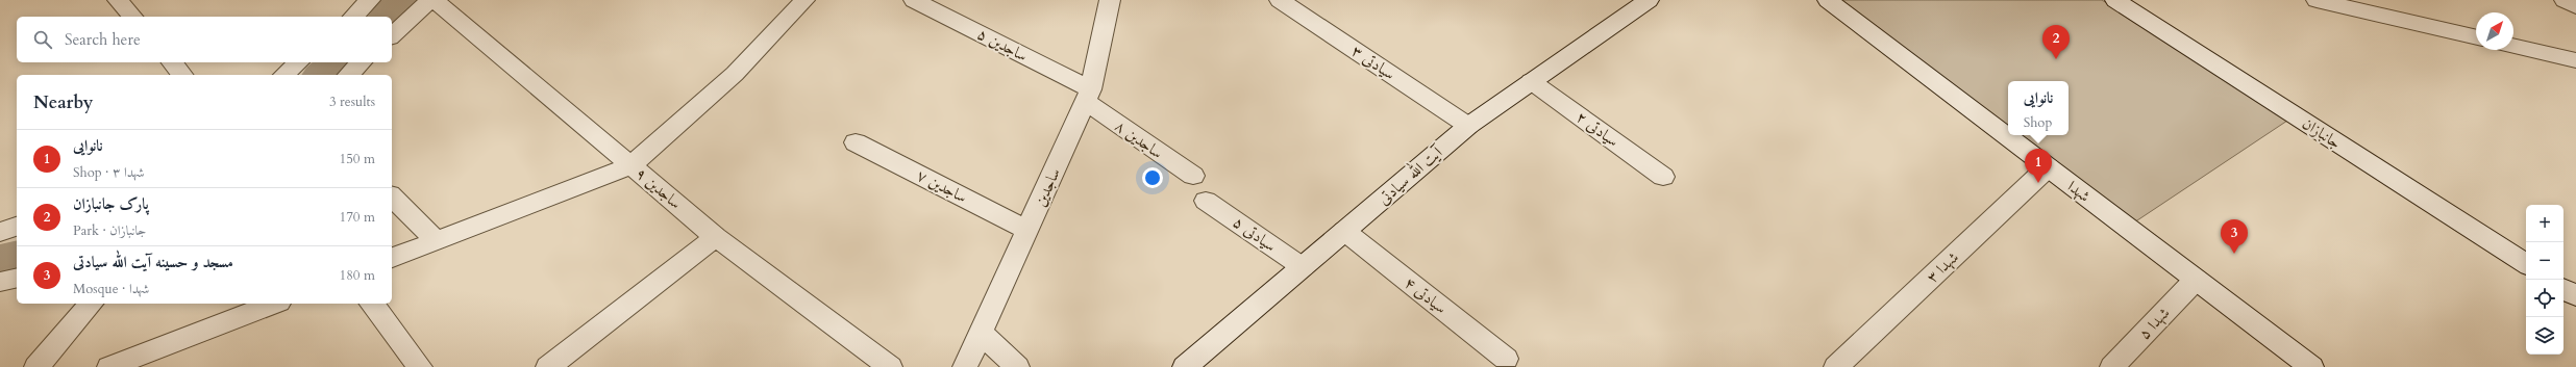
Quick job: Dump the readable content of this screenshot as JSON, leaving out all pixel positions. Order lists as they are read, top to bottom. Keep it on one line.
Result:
{"streets":{"street":["ساجدین ۵","سیادتی ۳","سیادتی ۲","جانبازان","ساجدین ۸","آیت الله سیادتی","ساجدین ۷","ساجدین","ساجدین ۹","شهدا","سیادتی ۵","شهدا ۳","سیادتی ۴","شهدا ۵"]},"crossings":[["ساجدین ۵","ساجدین ۸"],["ساجدین ۵","ساجدین"],["سیادتی ۳","آیت الله سیادتی"],["سیادتی ۲","آیت الله سیادتی"],["ساجدین ۸","ساجدین"],["آیت الله سیادتی","سیادتی ۵"],["آیت الله سیادتی","سیادتی ۴"],["ساجدین ۷","ساجدین"],["شهدا","شهدا ۳"],["شهدا","شهدا ۵"]],"north":"top right","page":{"search":"Search here","pins":["2","1","3"],"heading":["Nearby","3 results"],"popup":["نانوایی","Shop"],"list":[{"mark":"1","name":"نانوایی","note":"Shop · شهدا ۳","value":"150 m"},{"mark":"2","name":"پارک جانبازان","note":"Park · جانبازان","value":"170 m"},{"mark":"3","name":"مسجد و حسینه آیت الله سیادتی","note":"Mosque · شهدا","value":"180 m"}],"map_buttons":["+","−"]}}
